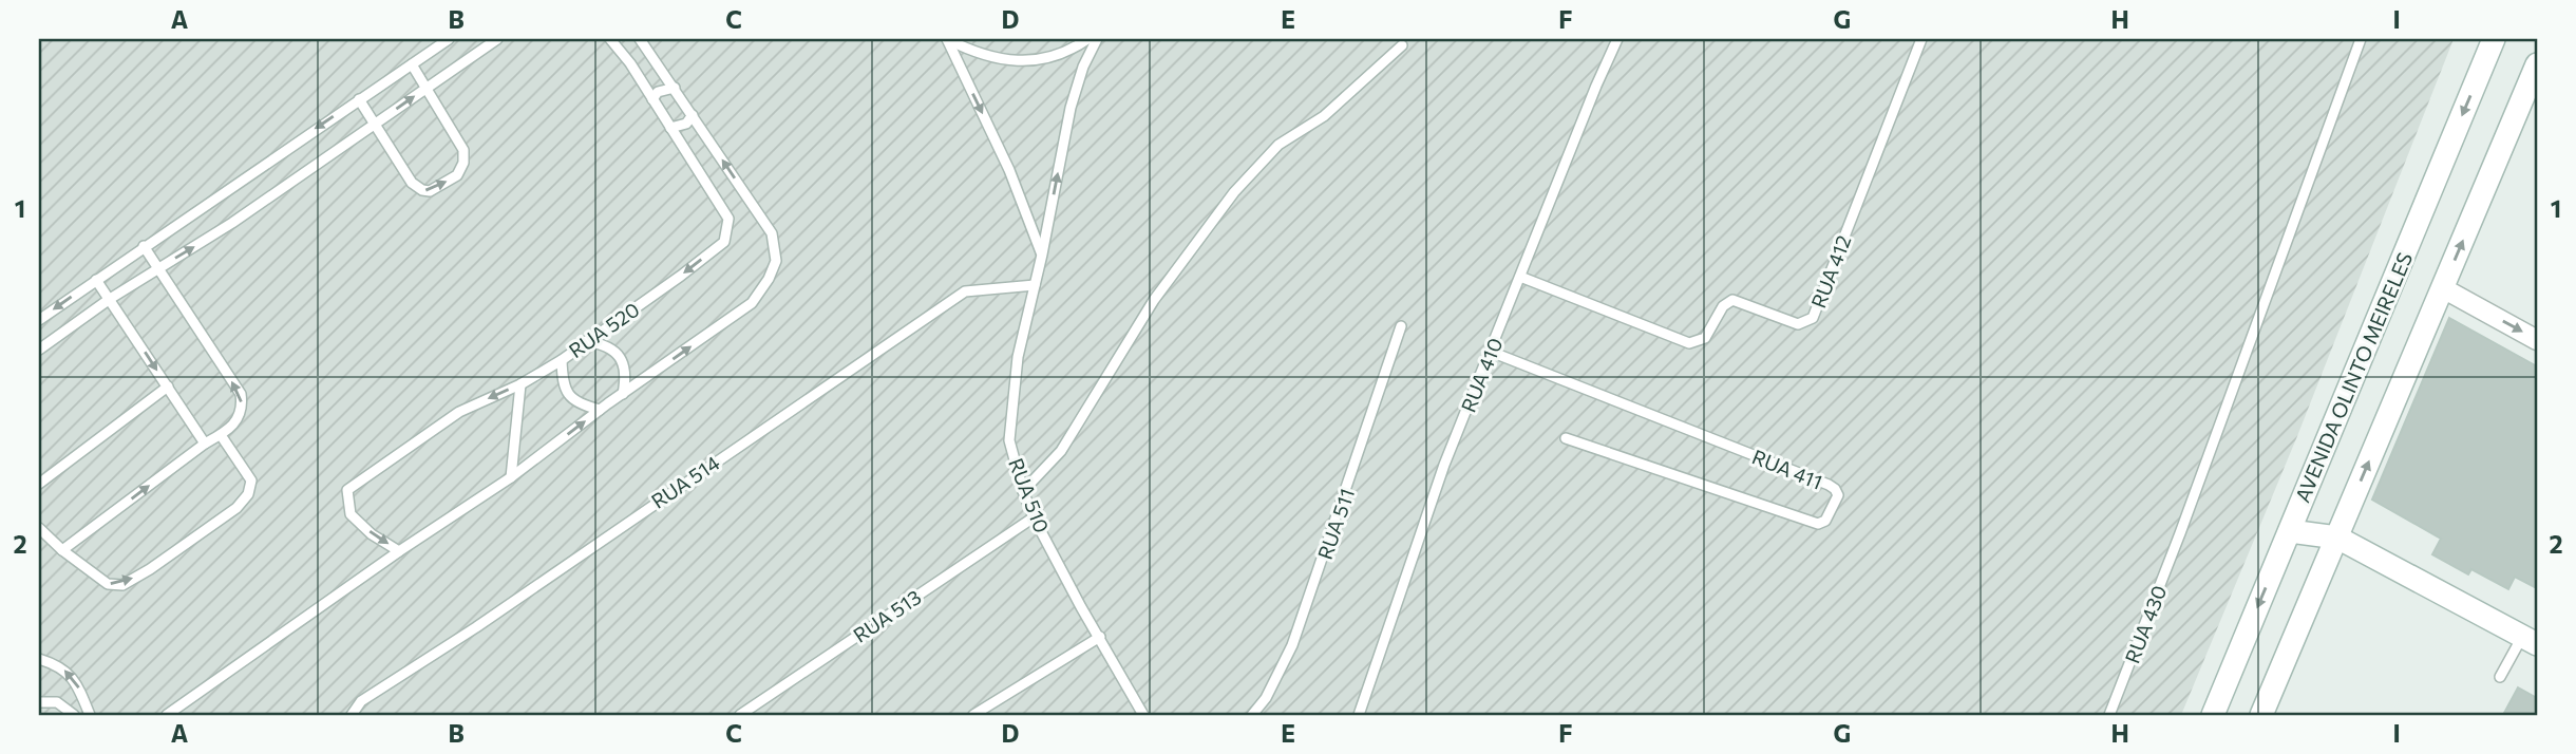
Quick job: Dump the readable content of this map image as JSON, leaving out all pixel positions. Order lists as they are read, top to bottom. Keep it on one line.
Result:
{"streets":{"main road":["AVENIDA OLINTO MEIRELES"],"lane":["RUA 412","RUA 520","RUA 410","RUA 411","RUA 514","RUA 510","RUA 511","RUA 513","RUA 430"]},"crossings":[["RUA 412","RUA 410"],["RUA 410","RUA 411"],["RUA 514","RUA 510"],["RUA 510","RUA 513"]],"grid":{"columns":["A","B","C","D","E","F","G","H","I"],"rows":["1","2"]}}
